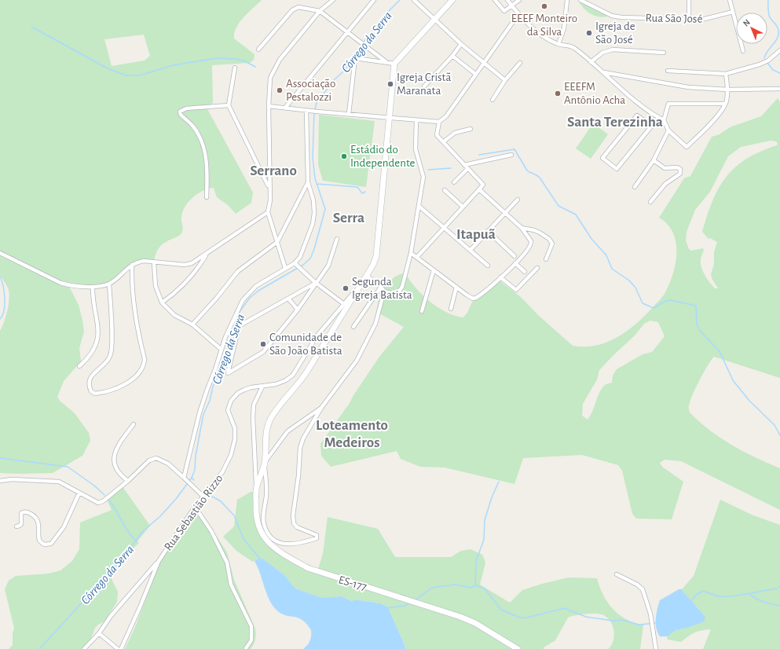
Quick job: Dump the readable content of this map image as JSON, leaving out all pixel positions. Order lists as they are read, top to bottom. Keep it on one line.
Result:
{"streets":{"main road":["ES-177"],"street":["Rua São José","Rua Sebastião Rizzo"]},"crossings":[["Rua Sebastião Rizzo","ES-177"]],"districts":["Santa Terezinha","Serrano","Serra","Itapuã","Loteamento Medeiros"],"water":["Córrego da Serra"],"places":["EEEF Monteiro da Silva","Igreja de São José","Igreja Cristã Maranata","Associação Pestalozzi","EEEFM Antônio Acha","Estádio do Independente","Segunda Igreja Batista","Comunidade de São João Batista"],"north":"top left"}
